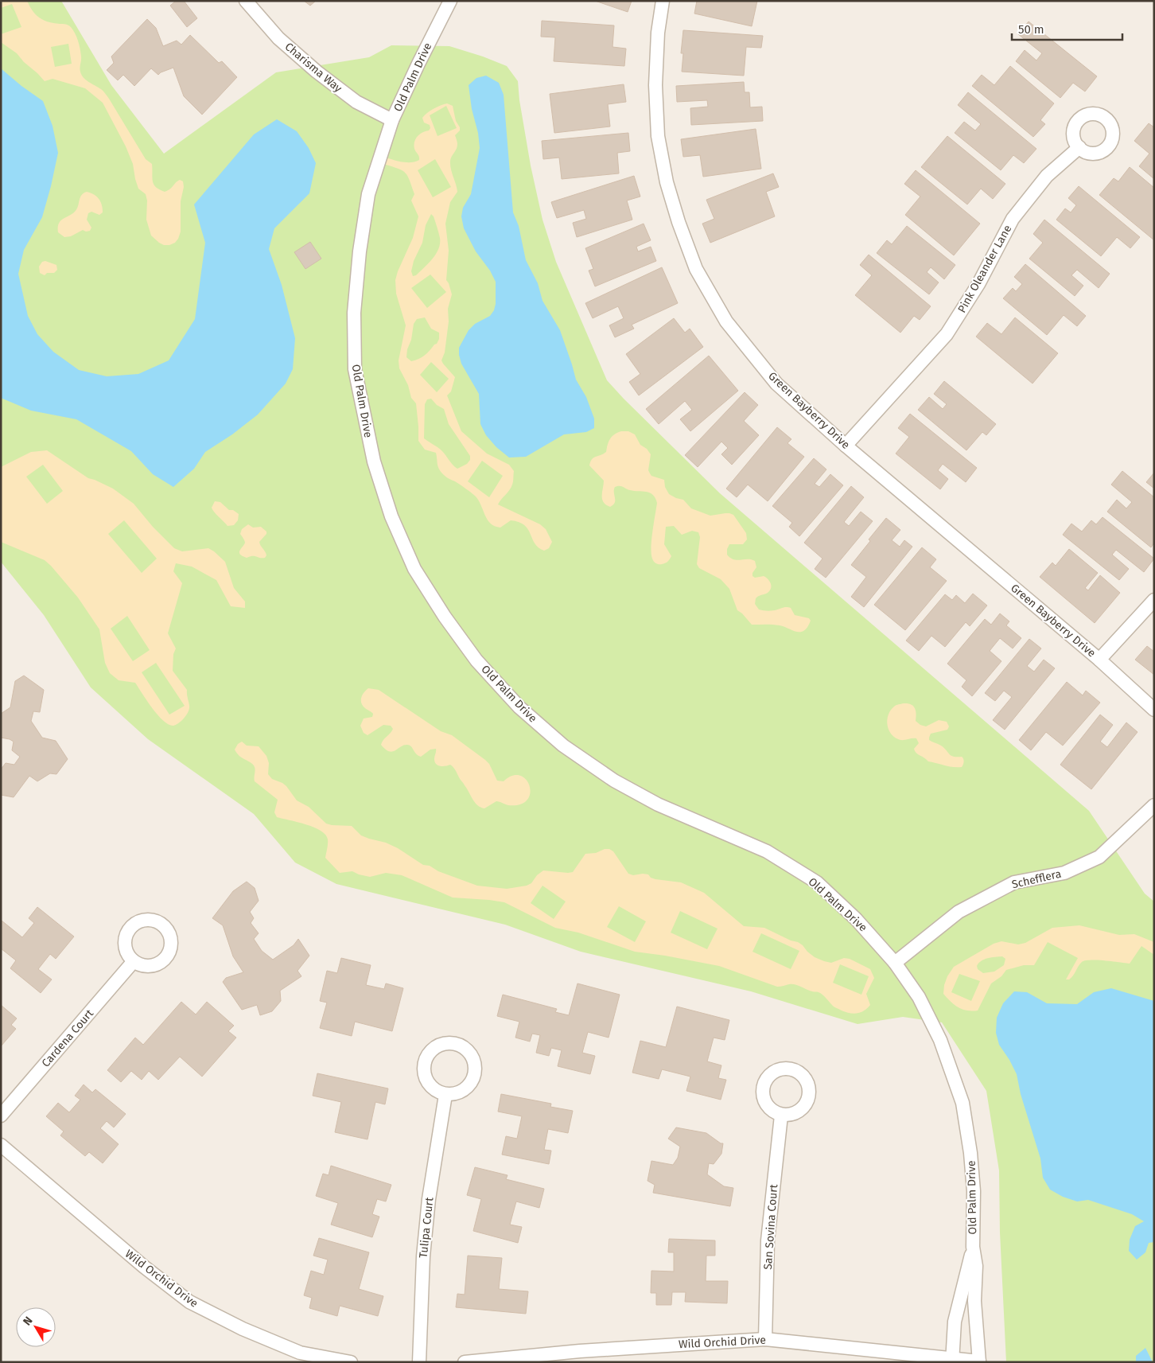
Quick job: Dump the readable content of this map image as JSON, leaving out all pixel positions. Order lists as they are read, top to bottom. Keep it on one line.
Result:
{"streets":{"street":["Charisma Way","Old Palm Drive","Pink Oleander Lane","Green Bayberry Drive","Schefflera","Cardena Court","San Sovina Court","Tulipa Court","Wild Orchid Drive"]},"crossings":[["Charisma Way","Old Palm Drive"],["Old Palm Drive","Schefflera"],["Old Palm Drive","Wild Orchid Drive"],["Pink Oleander Lane","Green Bayberry Drive"],["San Sovina Court","Wild Orchid Drive"]],"scale_bar":"50 m","north":"top left"}
